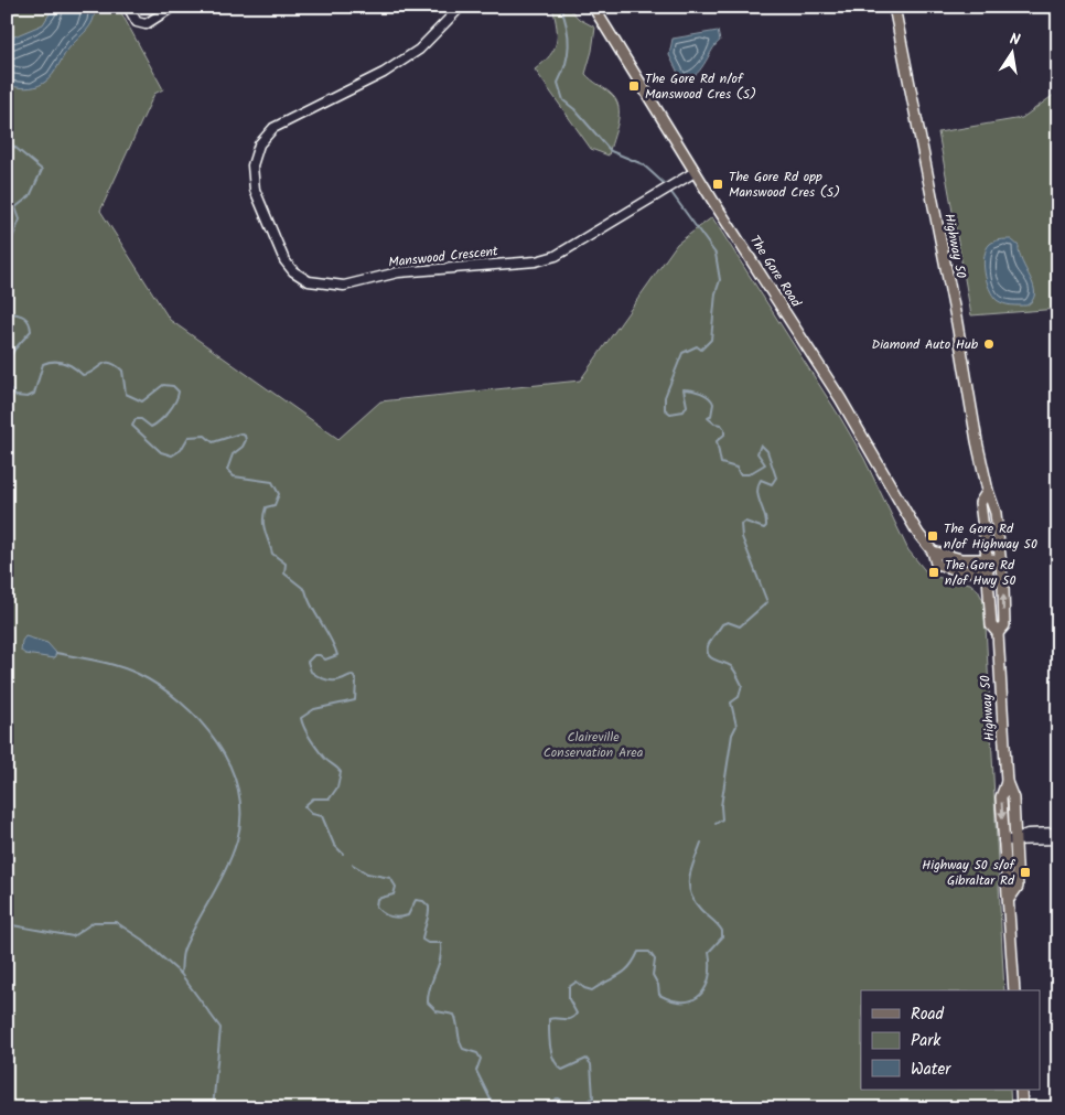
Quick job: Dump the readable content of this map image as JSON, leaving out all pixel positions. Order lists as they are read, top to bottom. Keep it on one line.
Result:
{"streets":{"main road":["Highway 50","The Gore Road"],"street":["Manswood Crescent"]},"crossings":[["Highway 50","The Gore Road"],["Manswood Crescent","The Gore Road"]],"parks":["Claireville Conservation Area"],"places":{"transit":["The Gore Rd n/of Manswood Cres (S)","The Gore Rd opp Manswood Cres (S)","The Gore Rd n/of Highway 50","The Gore Rd n/of Hwy 50","Highway 50 s/of Gibraltar Rd"],"other":["Diamond Auto Hub"]},"legend":["Road","Park","Water"],"north":"top"}
